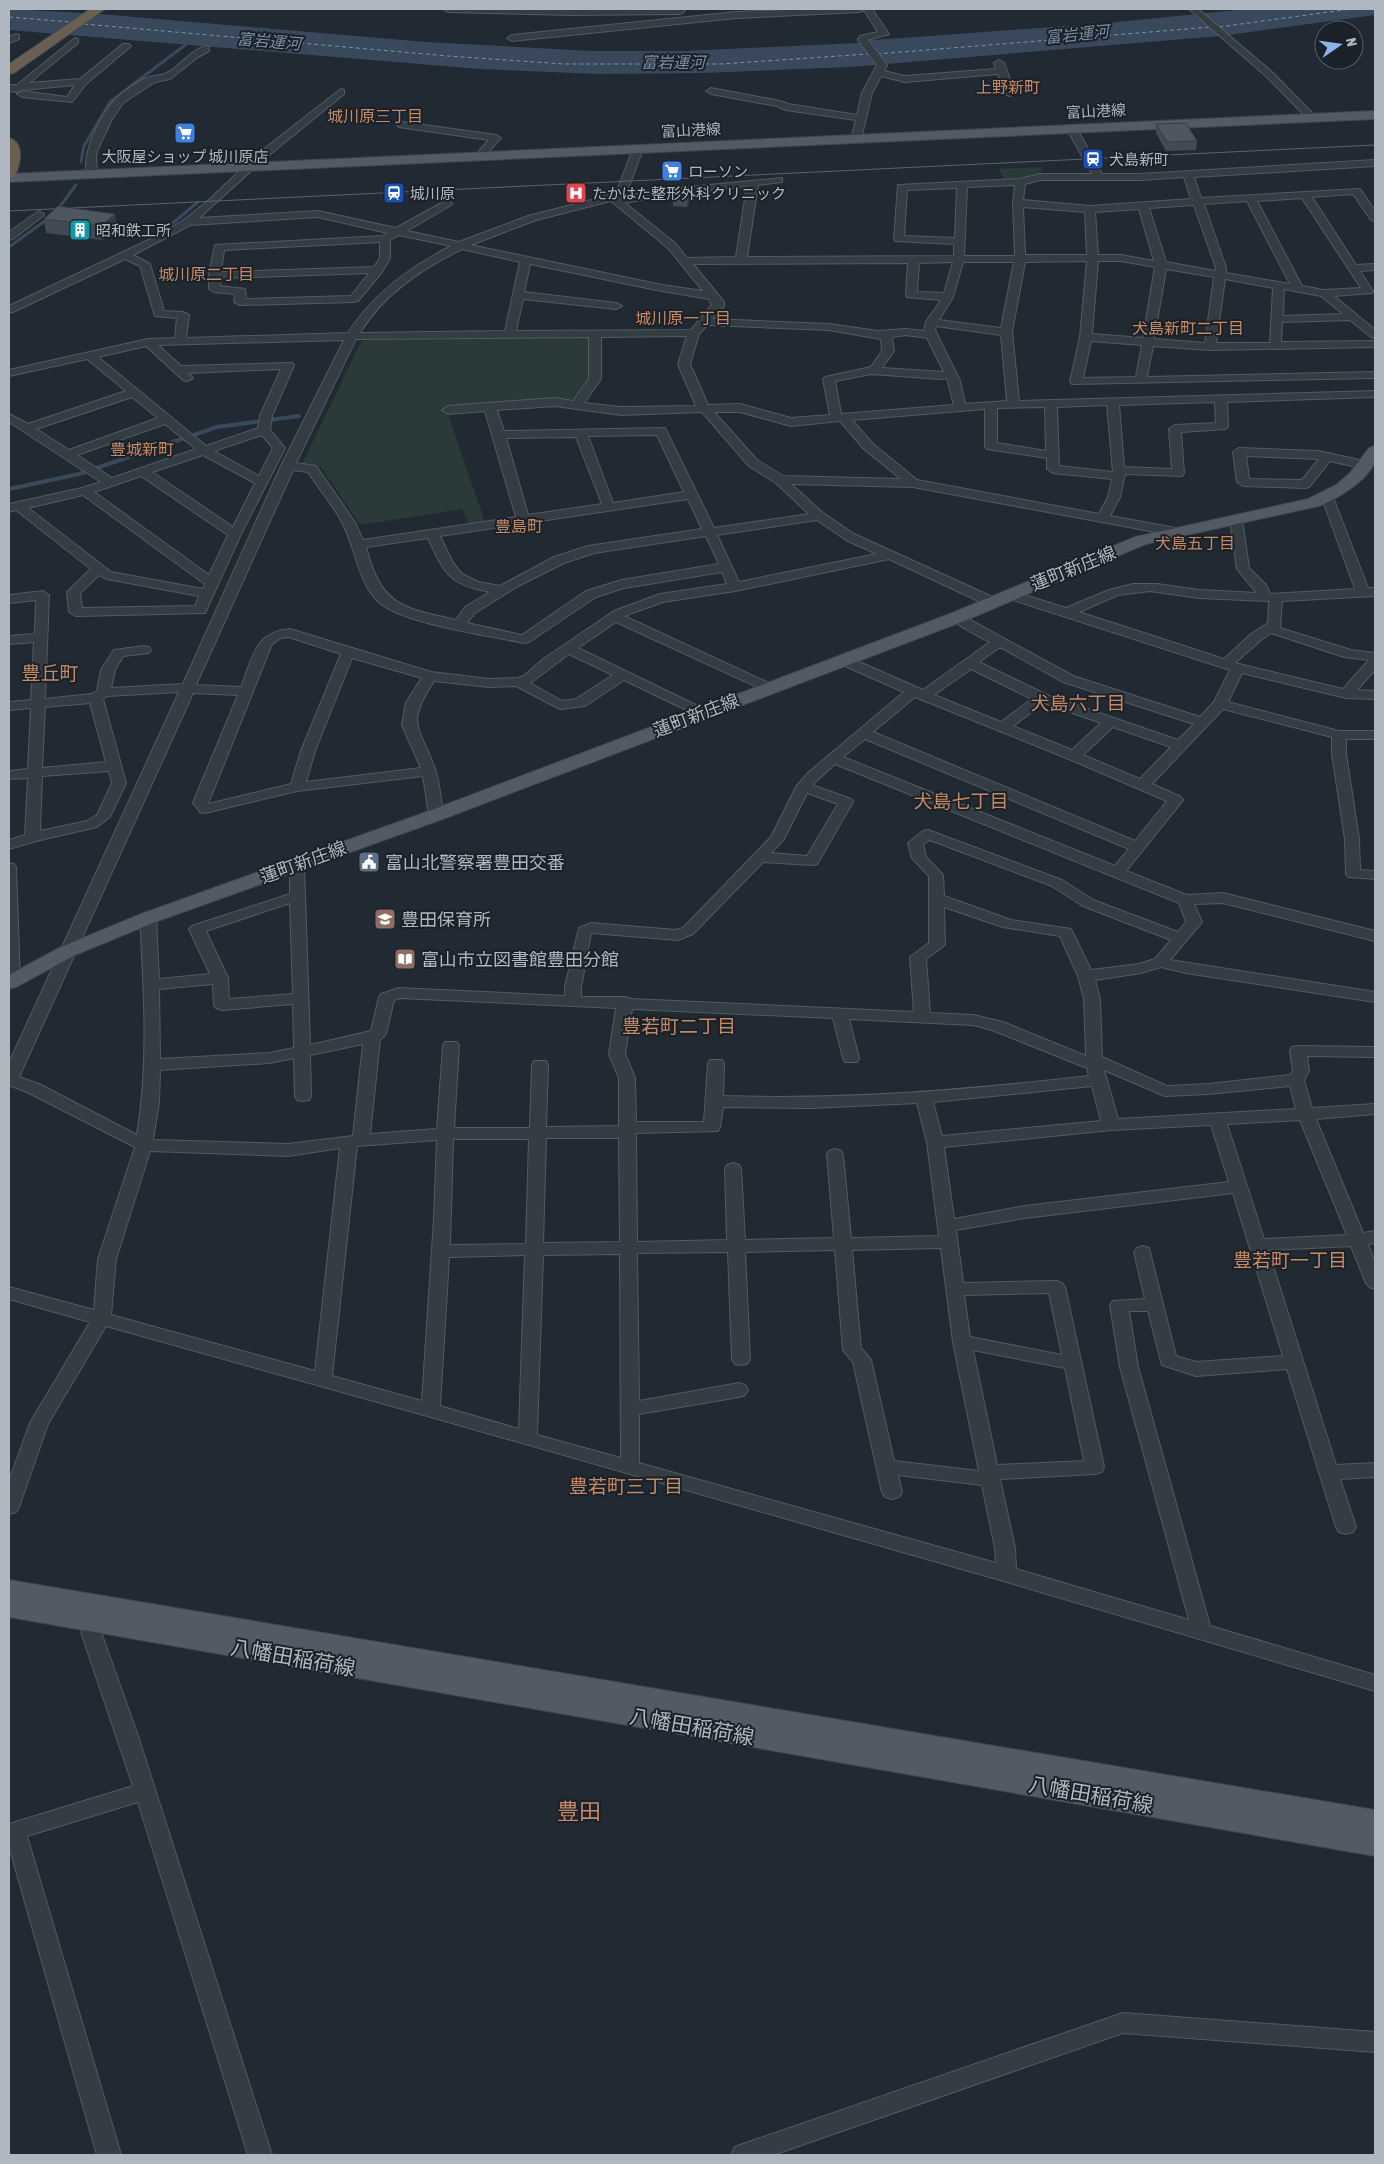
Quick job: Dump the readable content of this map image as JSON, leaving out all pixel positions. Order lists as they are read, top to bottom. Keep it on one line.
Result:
{"streets":{"main road":["富山港線","蓮町新庄線","八幡田稲荷線"]},"districts":["上野新町","城川原三丁目","城川原二丁目","城川原一丁目","犬島新町二丁目","豊城新町","豊島町","犬島五丁目","豊丘町","犬島六丁目","犬島七丁目","豊若町二丁目","豊若町一丁目","豊若町三丁目","豊田"],"water":["富岩運河"],"places":{"supermarket":["大阪屋ショップ 城川原店","ローソン"],"station":["犬島新町","城川原"],"hospital":["たかはた整形外科クリニック"],"building":["昭和鉄工所"],"public building":["富山北警察署豊田交番"],"school or university":["豊田保育所"],"library":["富山市立図書館豊田分館"]},"north":"right"}
